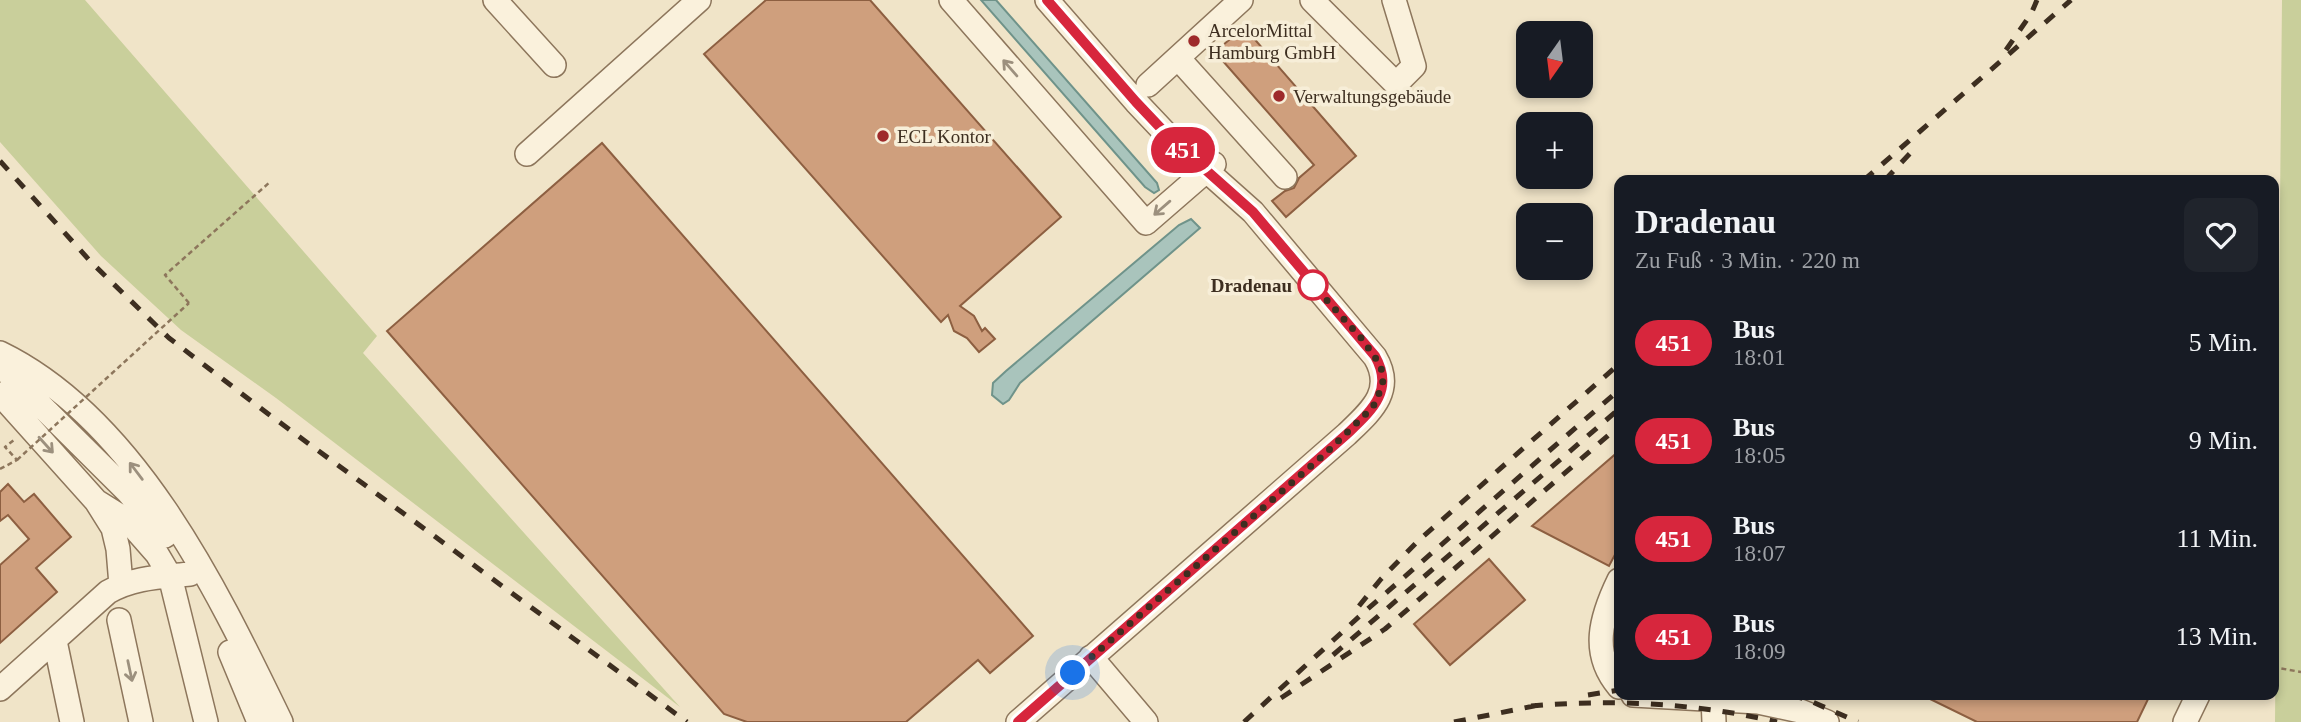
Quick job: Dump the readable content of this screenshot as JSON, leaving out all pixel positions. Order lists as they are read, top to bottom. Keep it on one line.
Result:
{"places":["ArcelorMittal Hamburg GmbH","Verwaltungsgebäude","ECL Kontor","Dradenau"],"lines":["bus line 451"],"north":"bottom","page":{"on_map":"451","map_buttons":["+","−"],"heading":["Dradenau","Zu Fuß · 3 Min. · 220 m"],"list":[{"mark":"451","name":"Bus","note":"18:01","value":"5 Min."},{"mark":"451","name":"Bus","note":"18:05","value":"9 Min."},{"mark":"451","name":"Bus","note":"18:07","value":"11 Min."},{"mark":"451","name":"Bus","note":"18:09","value":"13 Min."}]}}
